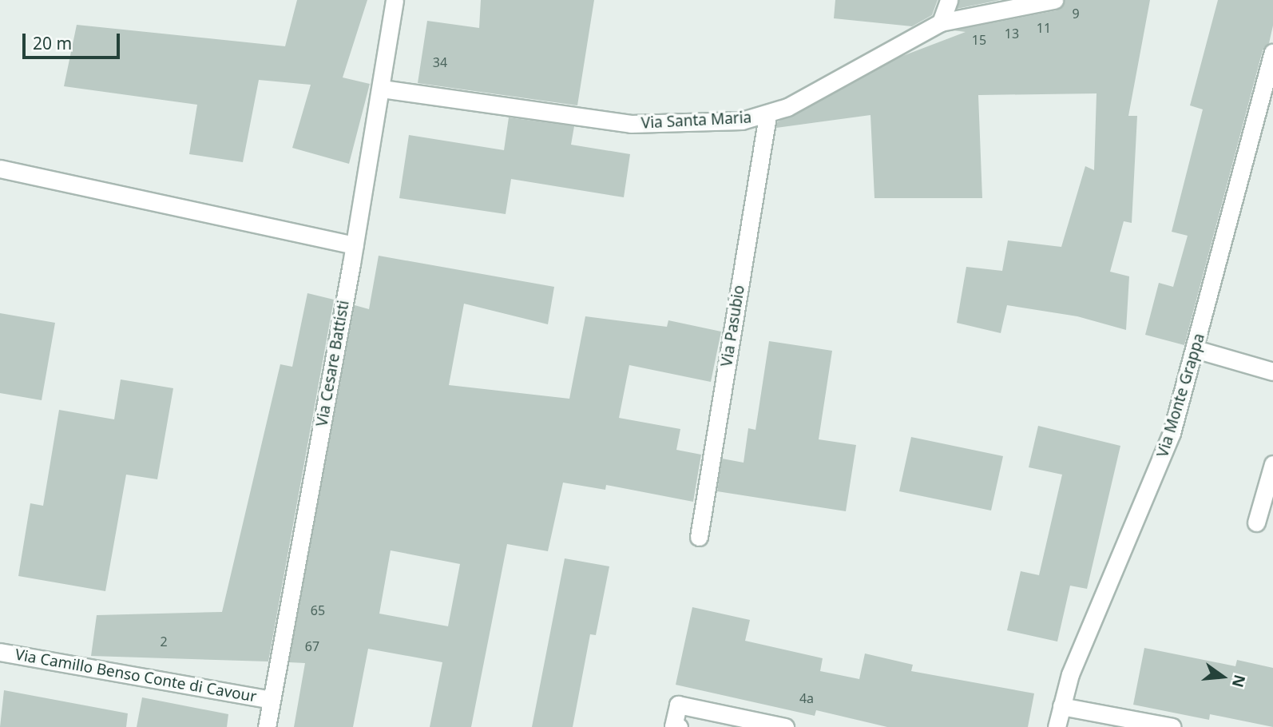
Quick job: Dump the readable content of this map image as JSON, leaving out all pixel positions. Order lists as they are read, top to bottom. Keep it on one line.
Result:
{"streets":{"street":["Via Santa Maria","Via Pasubio","Via Cesare Battisti","Via Monte Grappa","Via Camillo Benso Conte di Cavour"]},"crossings":[["Via Santa Maria","Via Pasubio"],["Via Santa Maria","Via Cesare Battisti"],["Via Cesare Battisti","Via Camillo Benso Conte di Cavour"]],"house_numbers":["9","11","13","15","34","65","2","67","4a"],"scale_bar":"20 m","north":"right"}
